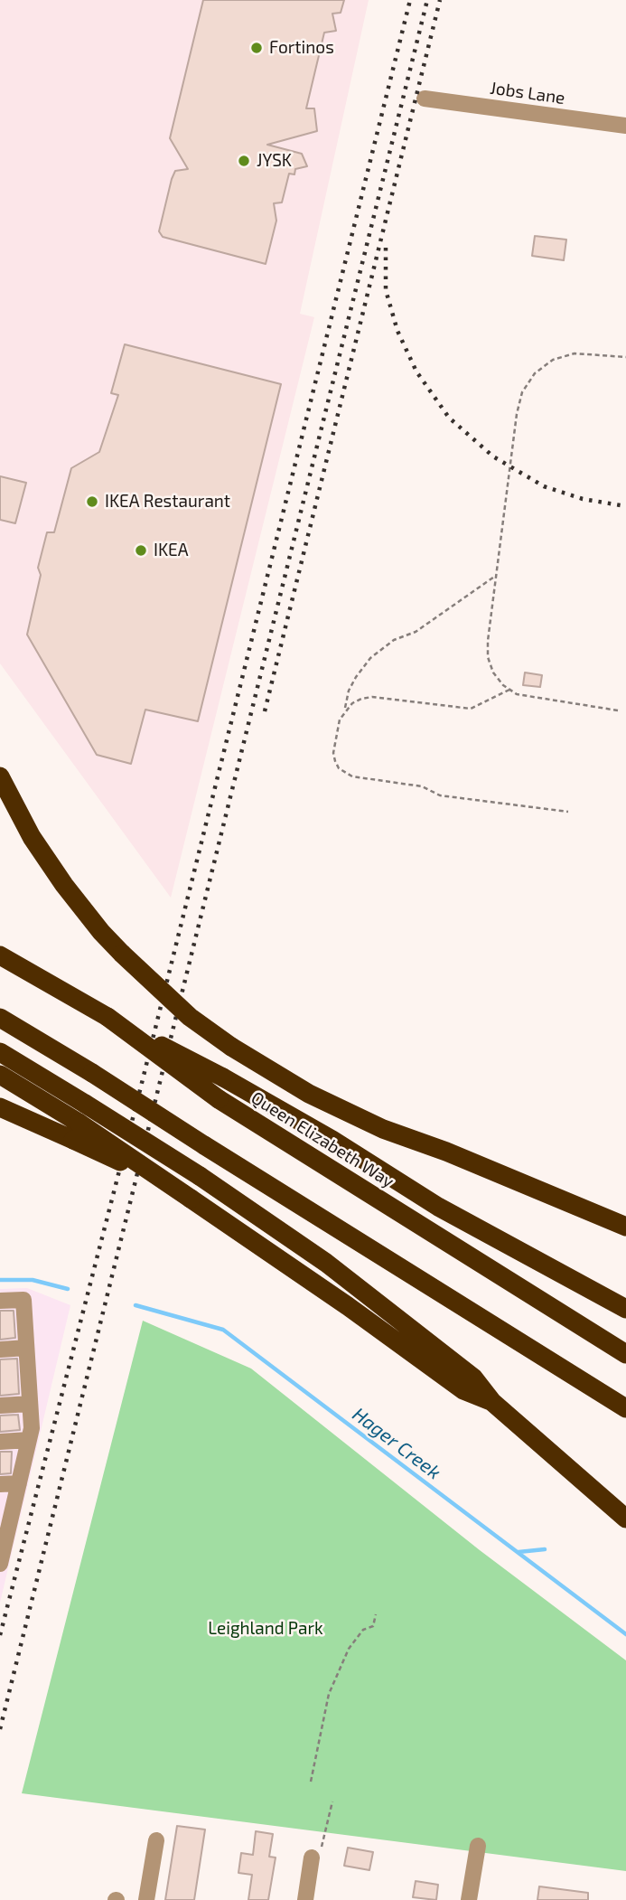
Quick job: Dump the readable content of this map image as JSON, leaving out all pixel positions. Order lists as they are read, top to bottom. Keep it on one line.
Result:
{"streets":{"highway":["Queen Elizabeth Way"],"street":["Jobs Lane"]},"water":["Hager Creek"],"parks":["Leighland Park"],"places":["Fortinos","JYSK","IKEA Restaurant","IKEA"]}
